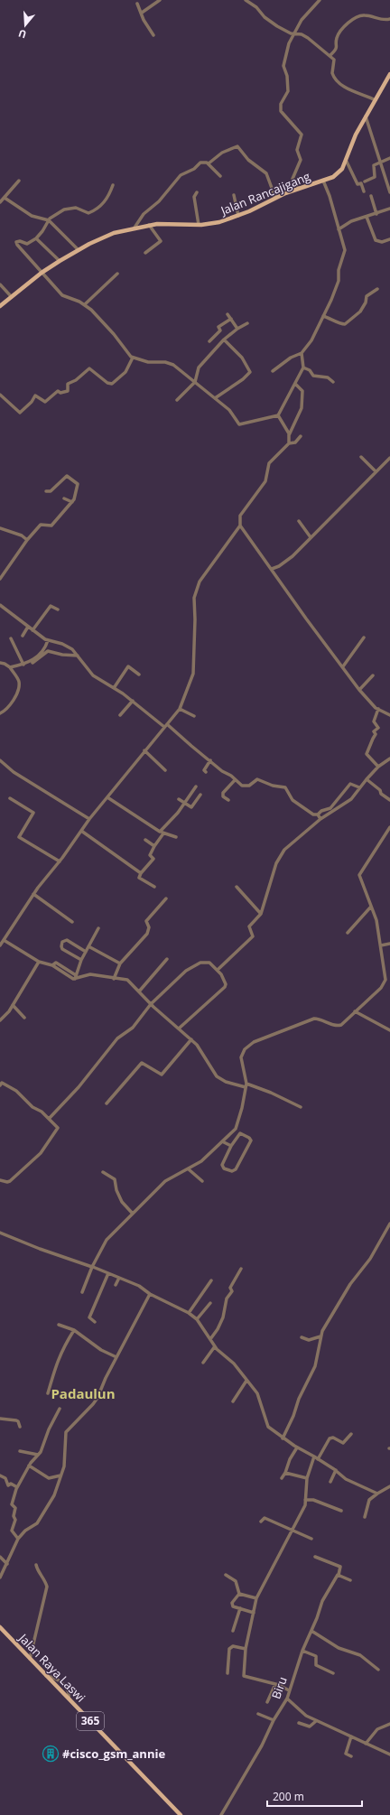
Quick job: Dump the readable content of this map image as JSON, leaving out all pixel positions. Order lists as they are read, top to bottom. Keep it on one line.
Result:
{"streets":{"main road":["Jalan Rancajigang","Jalan Raya Laswi","365"],"street":["Biru"]},"districts":["Padaulun"],"places":{"building":["#cisco_gsm_annie"]},"scale_bar":"200 m","north":"bottom"}
